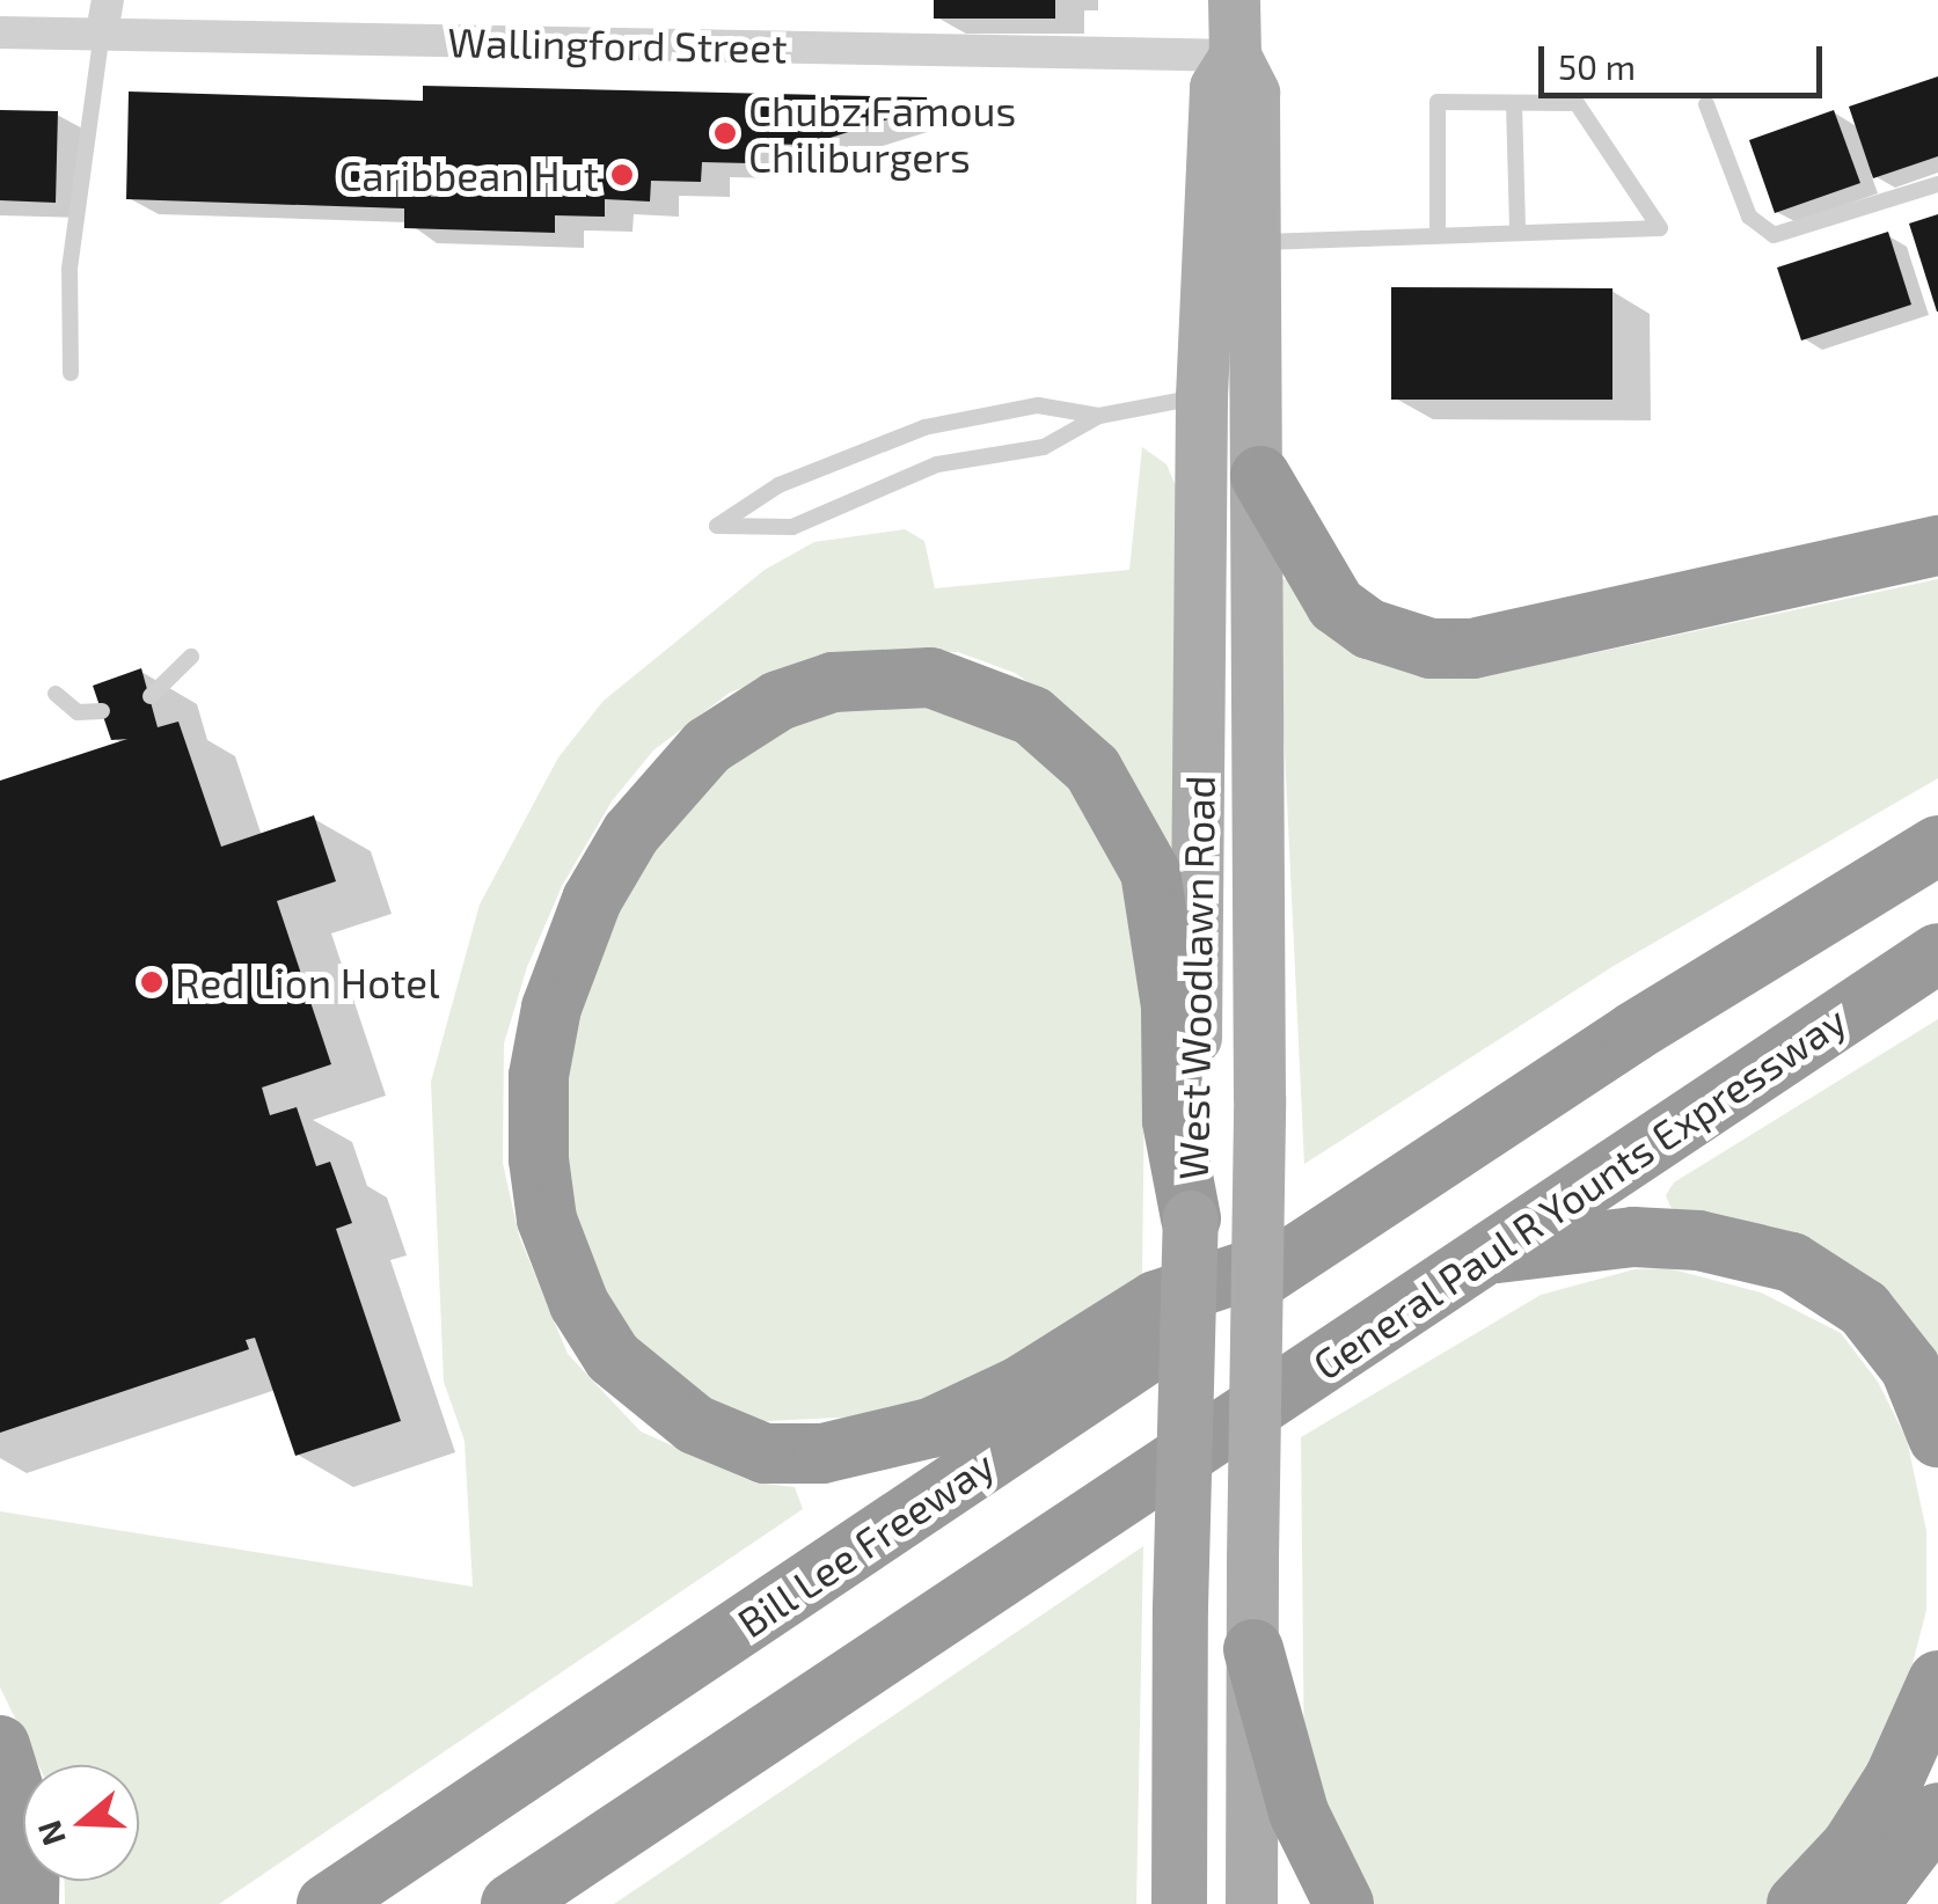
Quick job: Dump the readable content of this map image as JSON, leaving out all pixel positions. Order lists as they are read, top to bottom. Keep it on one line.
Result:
{"streets":{"highway":["West Woodlawn Road","General Paul R Younts Expressway","Bill Lee Freeway"],"street":["Wallingford Street"]},"crossings":[["Wallingford Street","West Woodlawn Road"]],"places":["Chubz Famous Chiliburgers","Caribbean Hut","Red Lion Hotel"],"scale_bar":"50 m","north":"left"}
